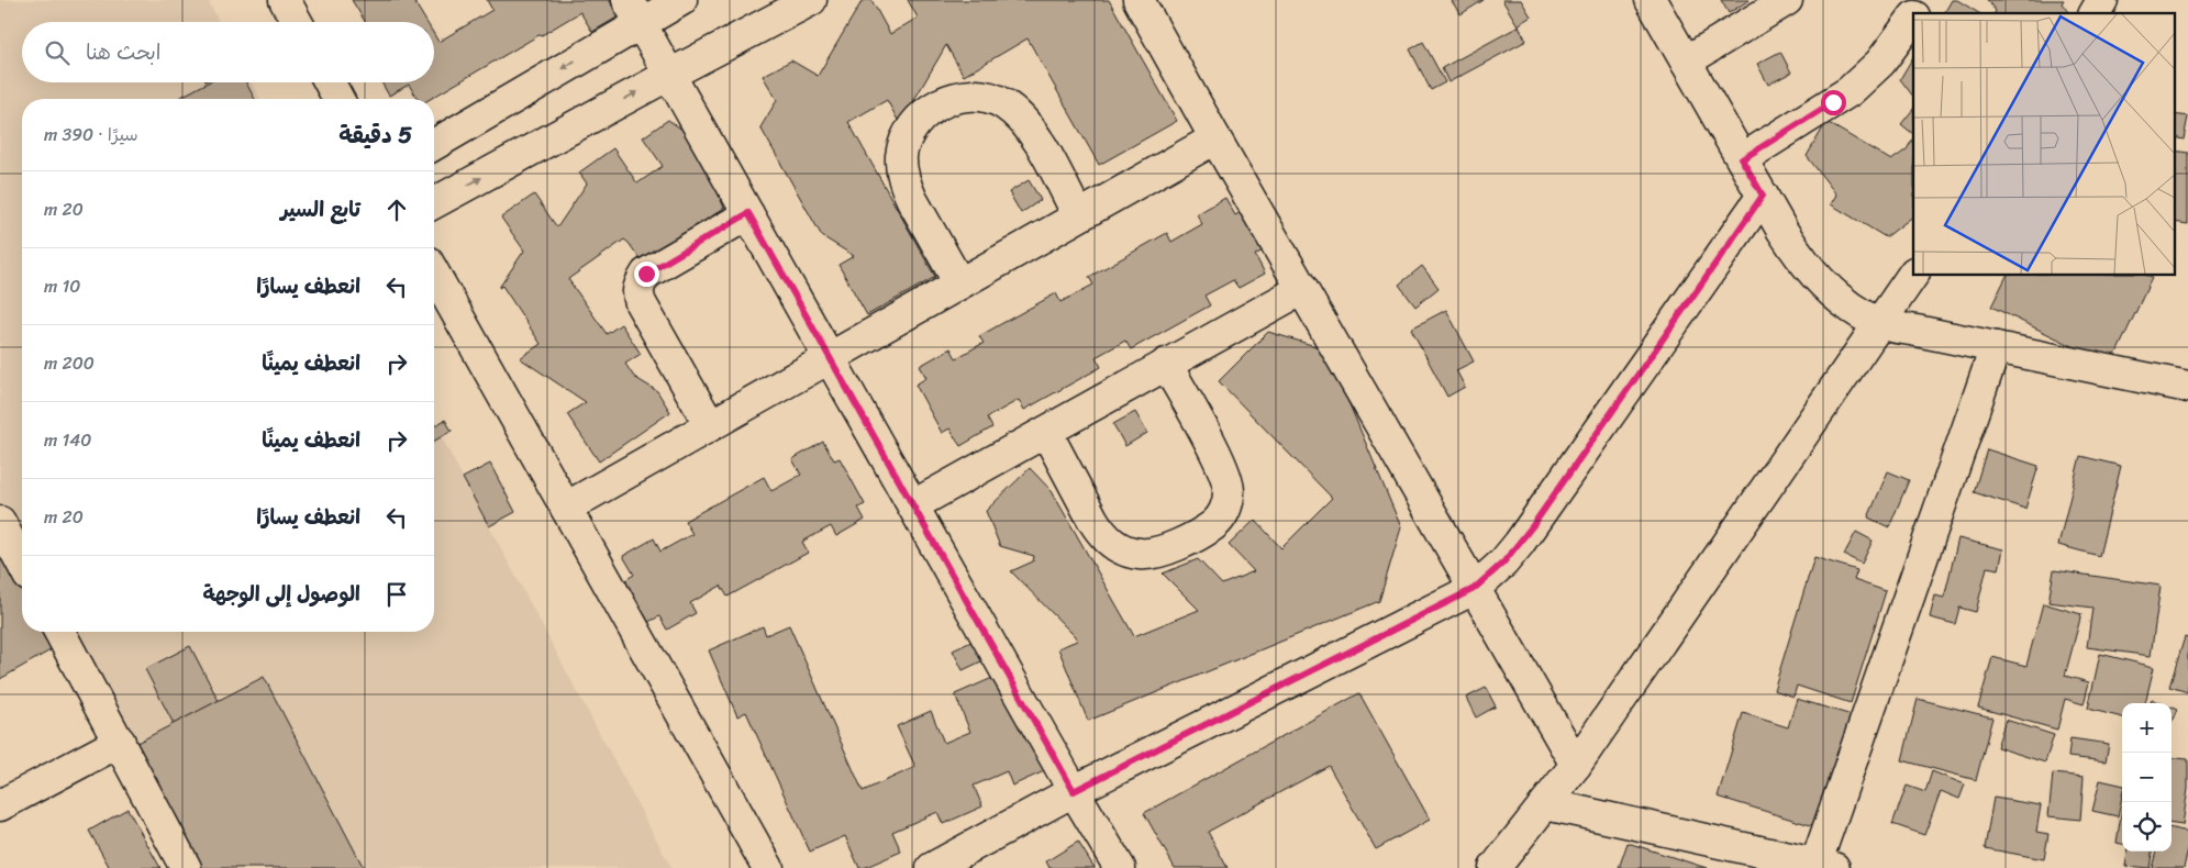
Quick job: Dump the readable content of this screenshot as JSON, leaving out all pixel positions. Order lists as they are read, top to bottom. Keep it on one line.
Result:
{"page":{"search":"ابحث هنا","heading":["5 دقيقة","سيرًا · 390 m"],"list":[["تابع السير","20 m"],["انعطف يسارًا","10 m"],["انعطف يمينًا","200 m"],["انعطف يمينًا","140 m"],["انعطف يسارًا","20 m"],"الوصول إلى الوجهة"],"map_buttons":["+","−"]}}
